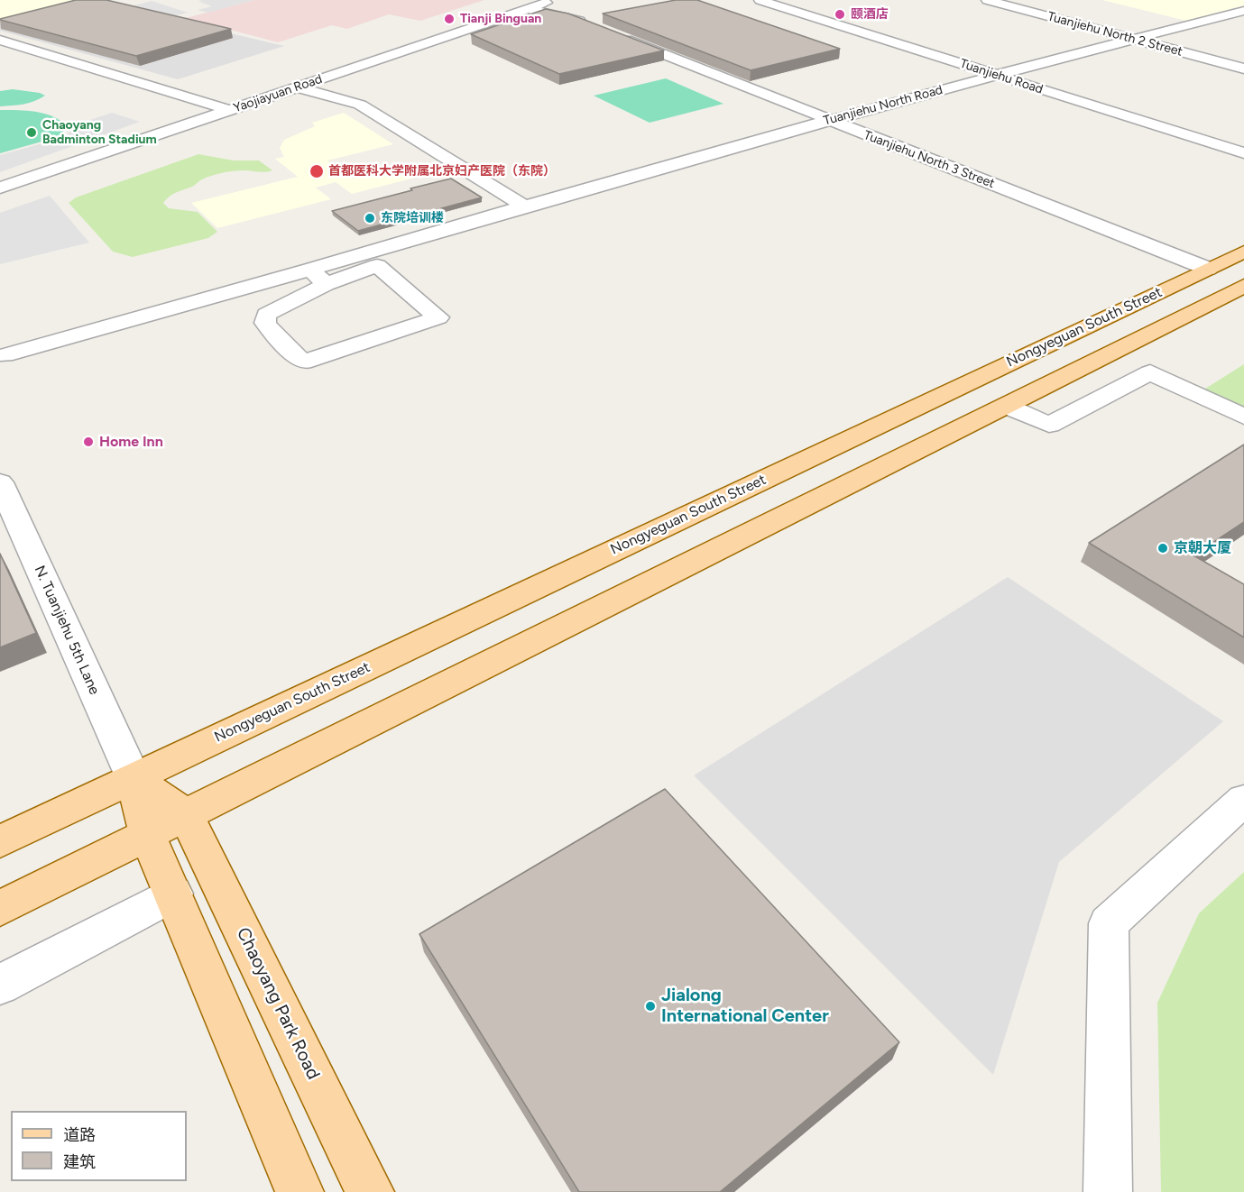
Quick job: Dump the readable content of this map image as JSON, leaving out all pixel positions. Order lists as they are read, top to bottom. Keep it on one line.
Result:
{"streets":{"main road":["Nongyeguan South Street","Chaoyang Park Road"],"street":["Tuanjiehu North 2 Street","Tuanjiehu Road","Yaojiayuan Road","Tuanjiehu North Road","Tuanjiehu North 3 Street","N. Tuanjiehu 5th Lane"]},"crossings":[["Tuanjiehu North 2 Street","Tuanjiehu North Road"],["Tuanjiehu Road","Tuanjiehu North Road"],["Tuanjiehu North Road","Tuanjiehu North 3 Street"],["Tuanjiehu North 3 Street","Nongyeguan South Street"],["Nongyeguan South Street","N. Tuanjiehu 5th Lane"]],"places":["颐酒店","Tianji Binguan","Chaoyang Badminton Stadium","首都医科大学附属北京妇产医院（东院）","东院培训楼","Home Inn","京朝大厦","Jialong International Center"],"legend":["道路","建筑"]}
